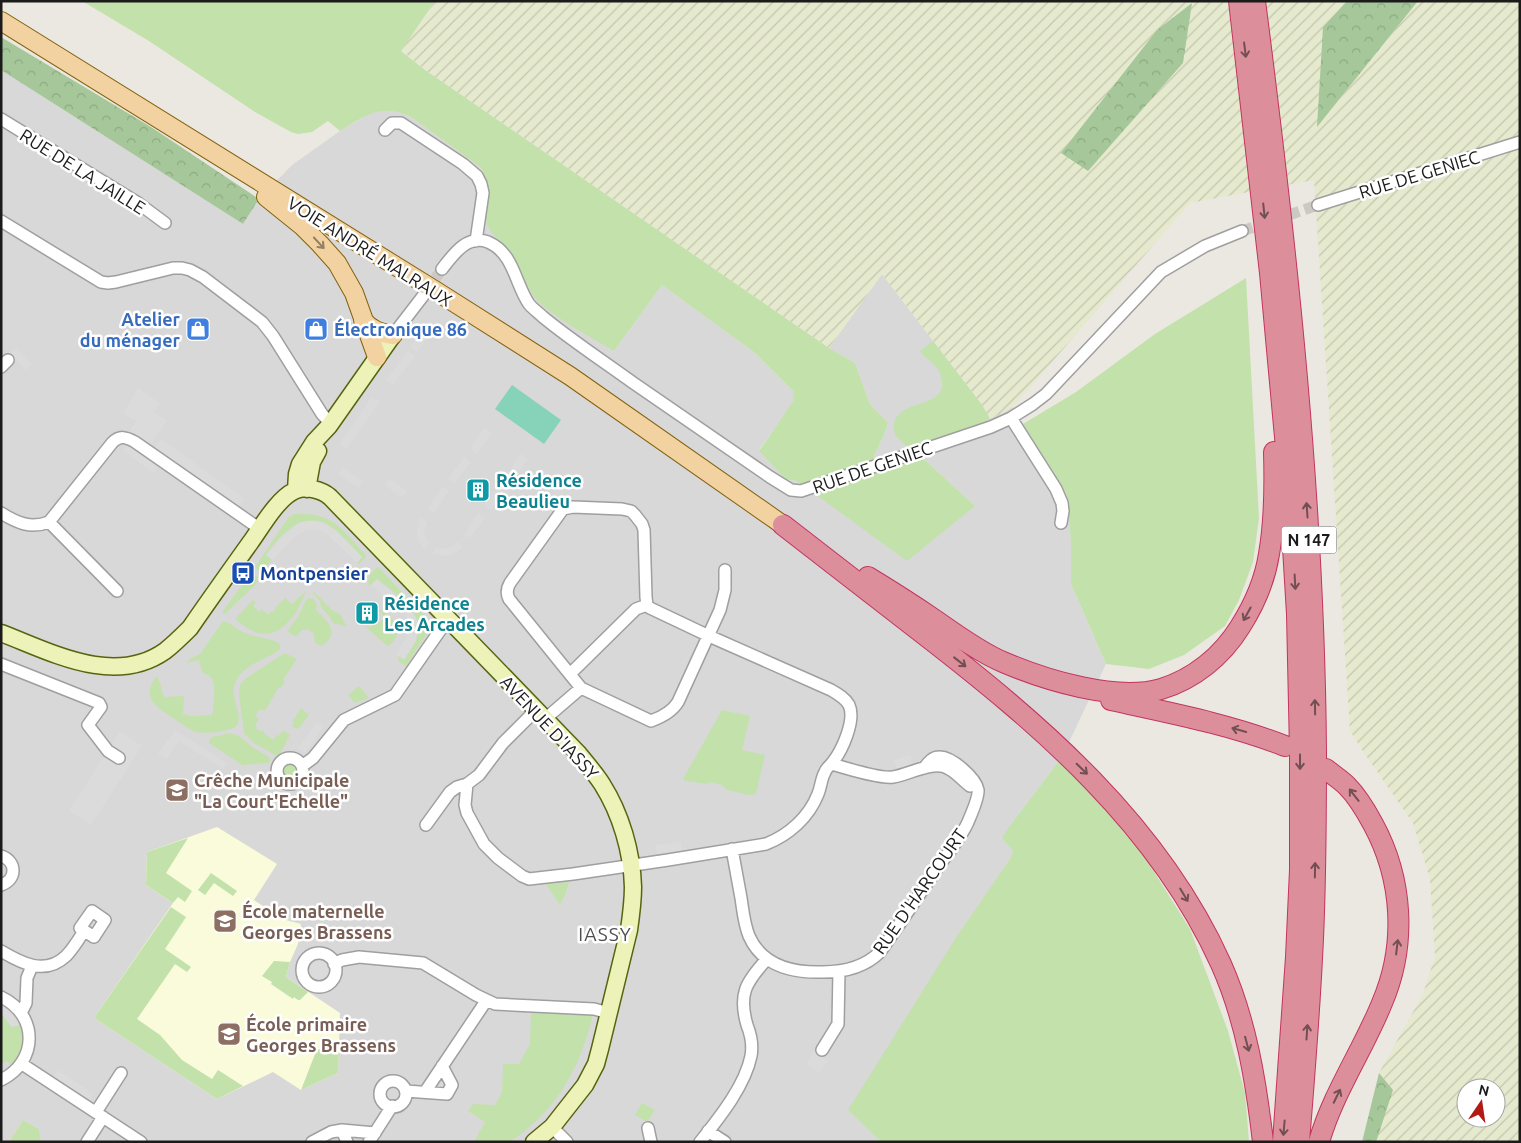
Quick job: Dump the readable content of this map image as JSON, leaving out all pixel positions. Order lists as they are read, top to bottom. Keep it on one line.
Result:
{"streets":{"highway":["N 147"],"main road":["VOIE ANDRÉ MALRAUX"],"street":["RUE DE LA JAILLE","RUE DE GENIEC","AVENUE D'IASSY","RUE D'HARCOURT"]},"districts":["IASSY"],"places":{"shop":["Atelier du ménager","Électronique 86"],"building":["Résidence Beaulieu","Résidence Les Arcades"],"bus stop":["Montpensier"],"school or university":["Crêche Municipale \"La Court'Echelle\"","École maternelle Georges Brassens","École primaire Georges Brassens"]},"north":"top"}
